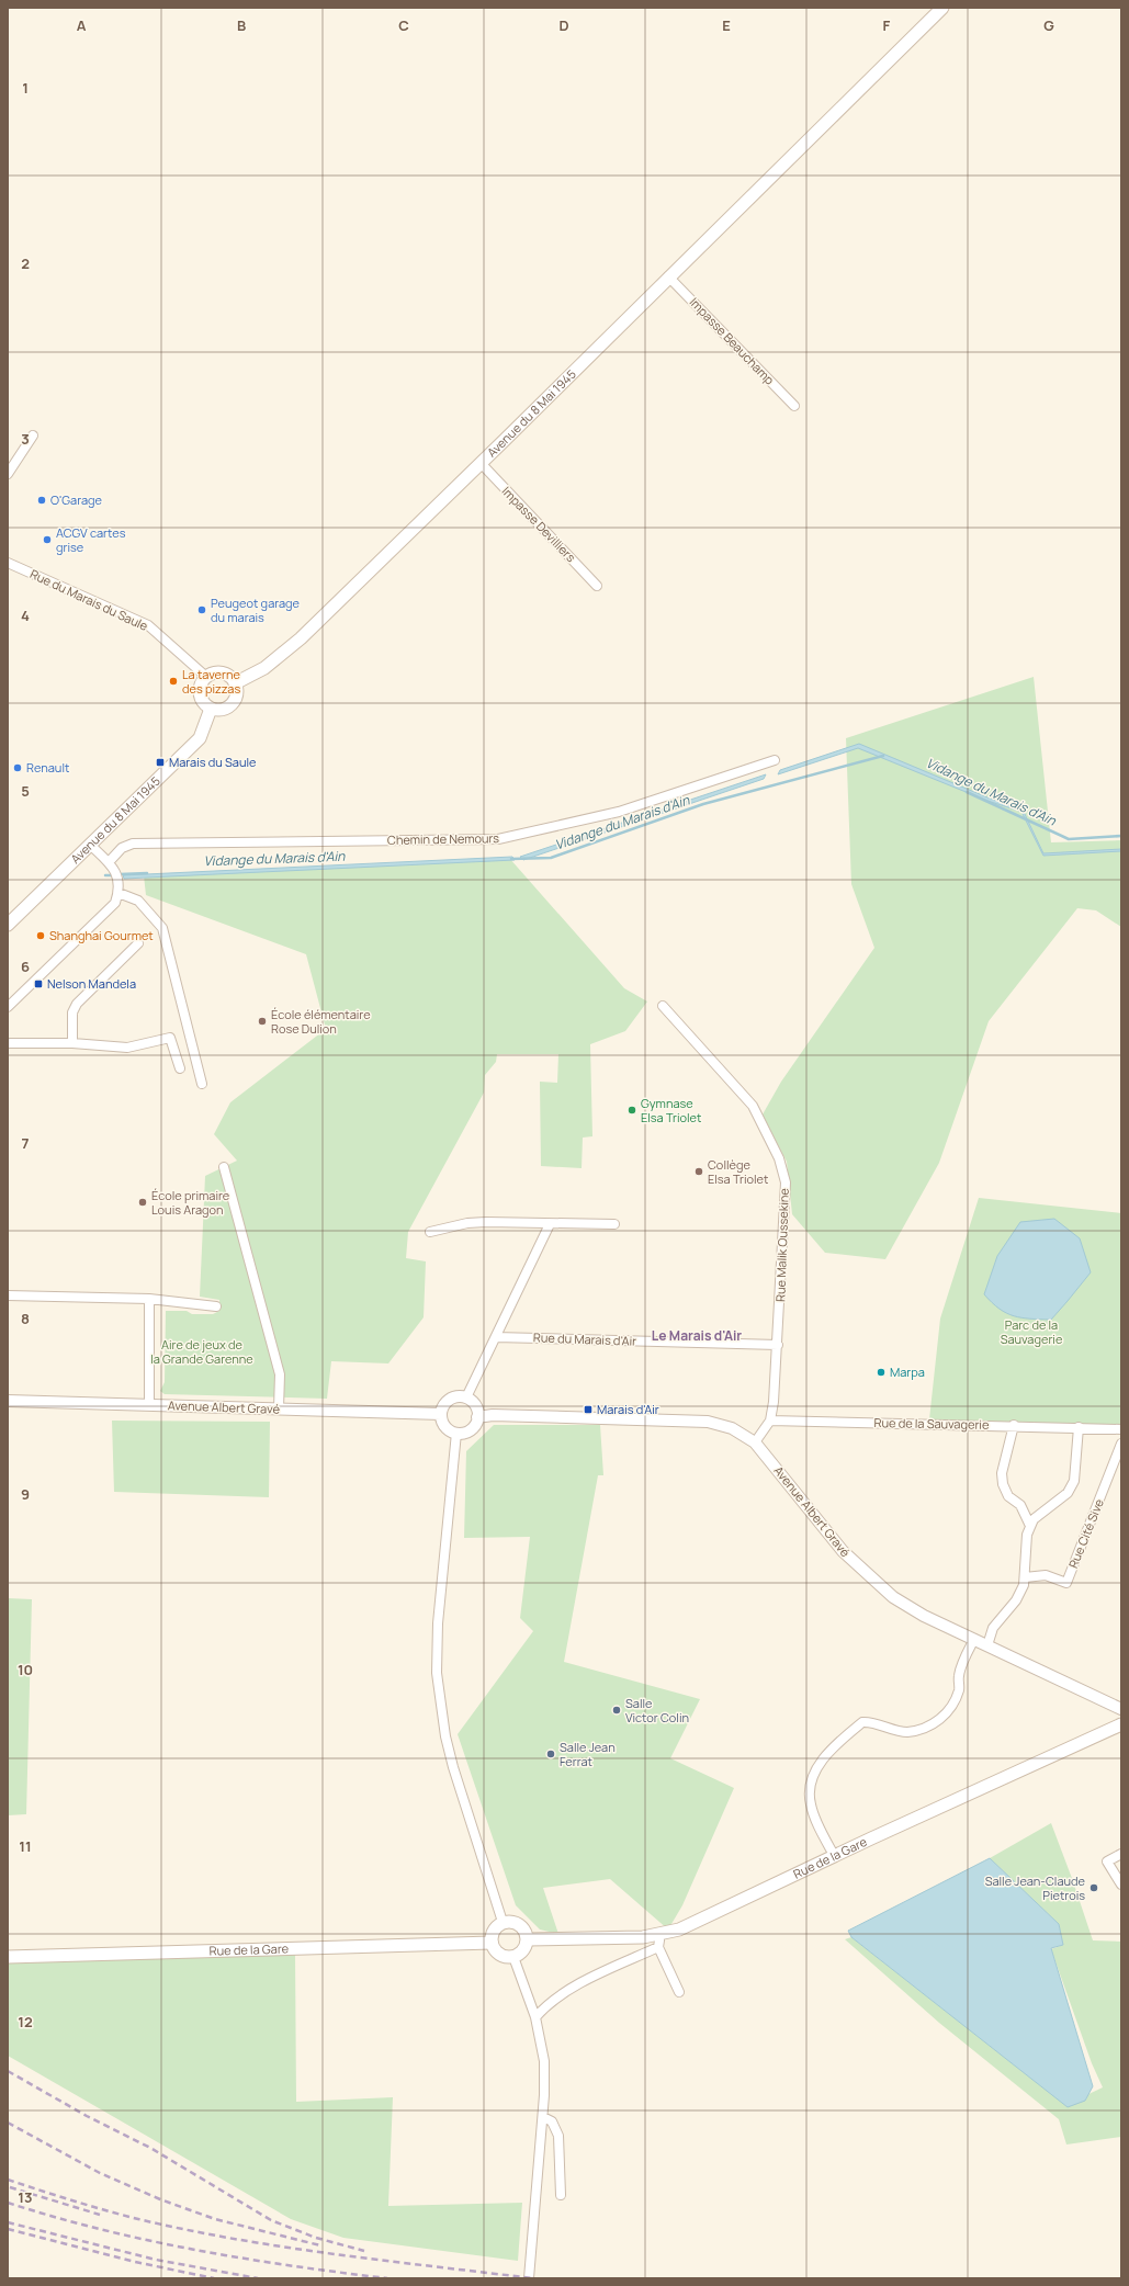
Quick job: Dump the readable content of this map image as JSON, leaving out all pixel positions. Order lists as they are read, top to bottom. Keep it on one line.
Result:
{"streets":{"main road":["Avenue du 8 Mai 1945","Rue de la Gare"],"street":["Impasse Beauchamp","Impasse Devilliers","Rue du Marais du Saule","Chemin de Nemours","Rue Malik Oussekine","Rue du Marais d'Air","Avenue Albert Gravé","Rue de la Sauvagerie","Rue Cité Sive"]},"crossings":[["Impasse Beauchamp","Avenue du 8 Mai 1945"],["Avenue du 8 Mai 1945","Impasse Devilliers"],["Avenue du 8 Mai 1945","Rue du Marais du Saule"],["Rue Malik Oussekine","Rue du Marais d'Air"],["Rue Malik Oussekine","Rue de la Sauvagerie"]],"districts":["Le Marais d'Air"],"water":["Vidange du Marais d'Ain"],"parks":["Parc de la Sauvagerie","Aire de jeux de la Grande Garenne"],"places":{"other":["O'Garage","ACGV cartes grise","Peugeot garage du marais","La taverne des pizzas","Renault","Shanghai Gourmet","École élémentaire Rose Dulion","Gymnase Elsa Triolet","Collège Elsa Triolet","École primaire Louis Aragon","Marpa","Salle Victor Colin","Salle Jean Ferrat","Salle Jean-Claude Pietrois"],"transit":["Marais du Saule","Nelson Mandela","Marais d'Air"]},"grid":{"columns":["A","B","C","D","E","F","G"],"rows":["1","2","3","4","5","6","7","8","9","10","11","12","13"]}}
